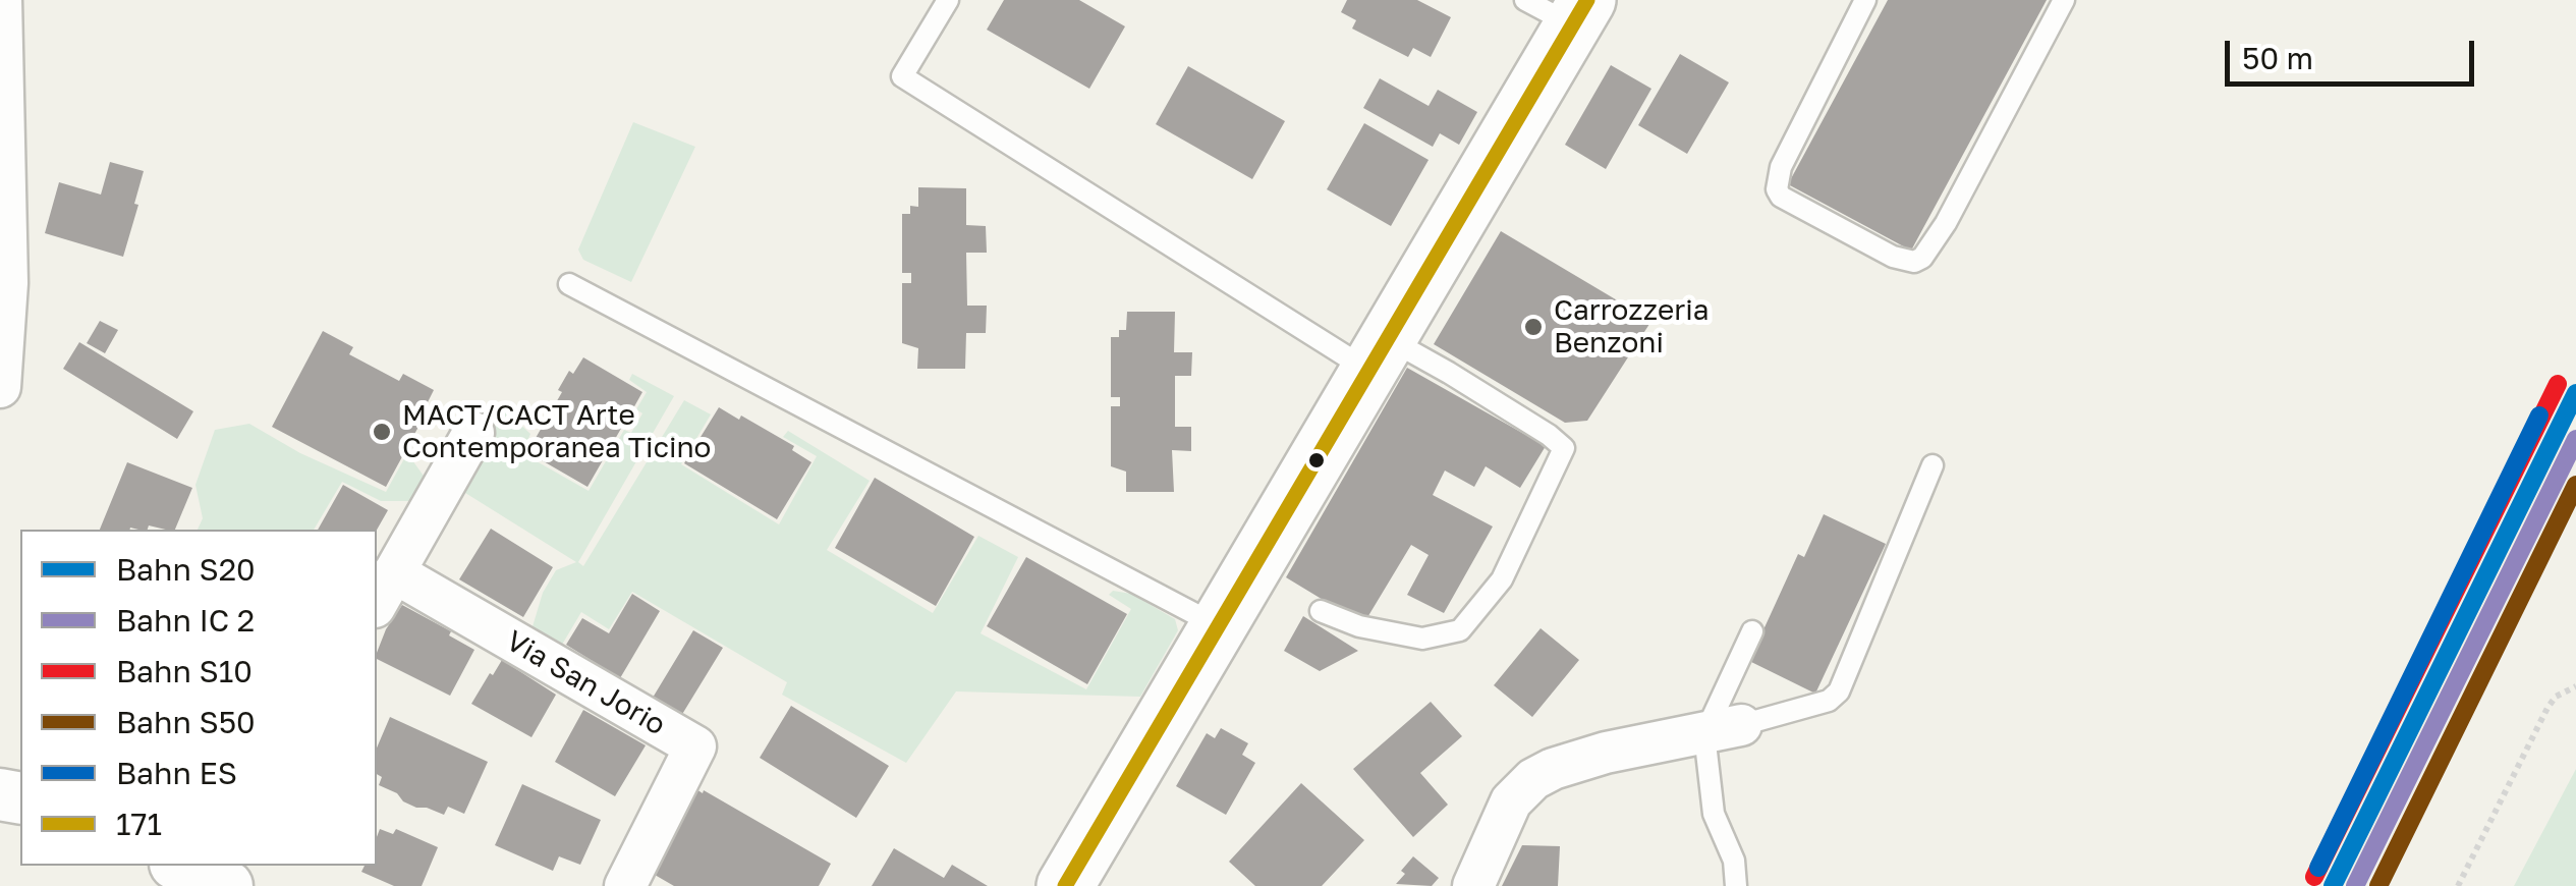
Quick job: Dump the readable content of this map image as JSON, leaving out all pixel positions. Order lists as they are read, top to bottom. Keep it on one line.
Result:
{"streets":{"street":["Via San Jorio"]},"places":["Carrozzeria Benzoni","MACT/CACT Arte Contemporanea Ticino"],"lines":["transit line 171","rail line S10","rail line S20","rail line ES","rail line S50"],"legend":["Bahn S20","Bahn IC 2","Bahn S10","Bahn S50","Bahn ES","171"],"scale_bar":"50 m"}
